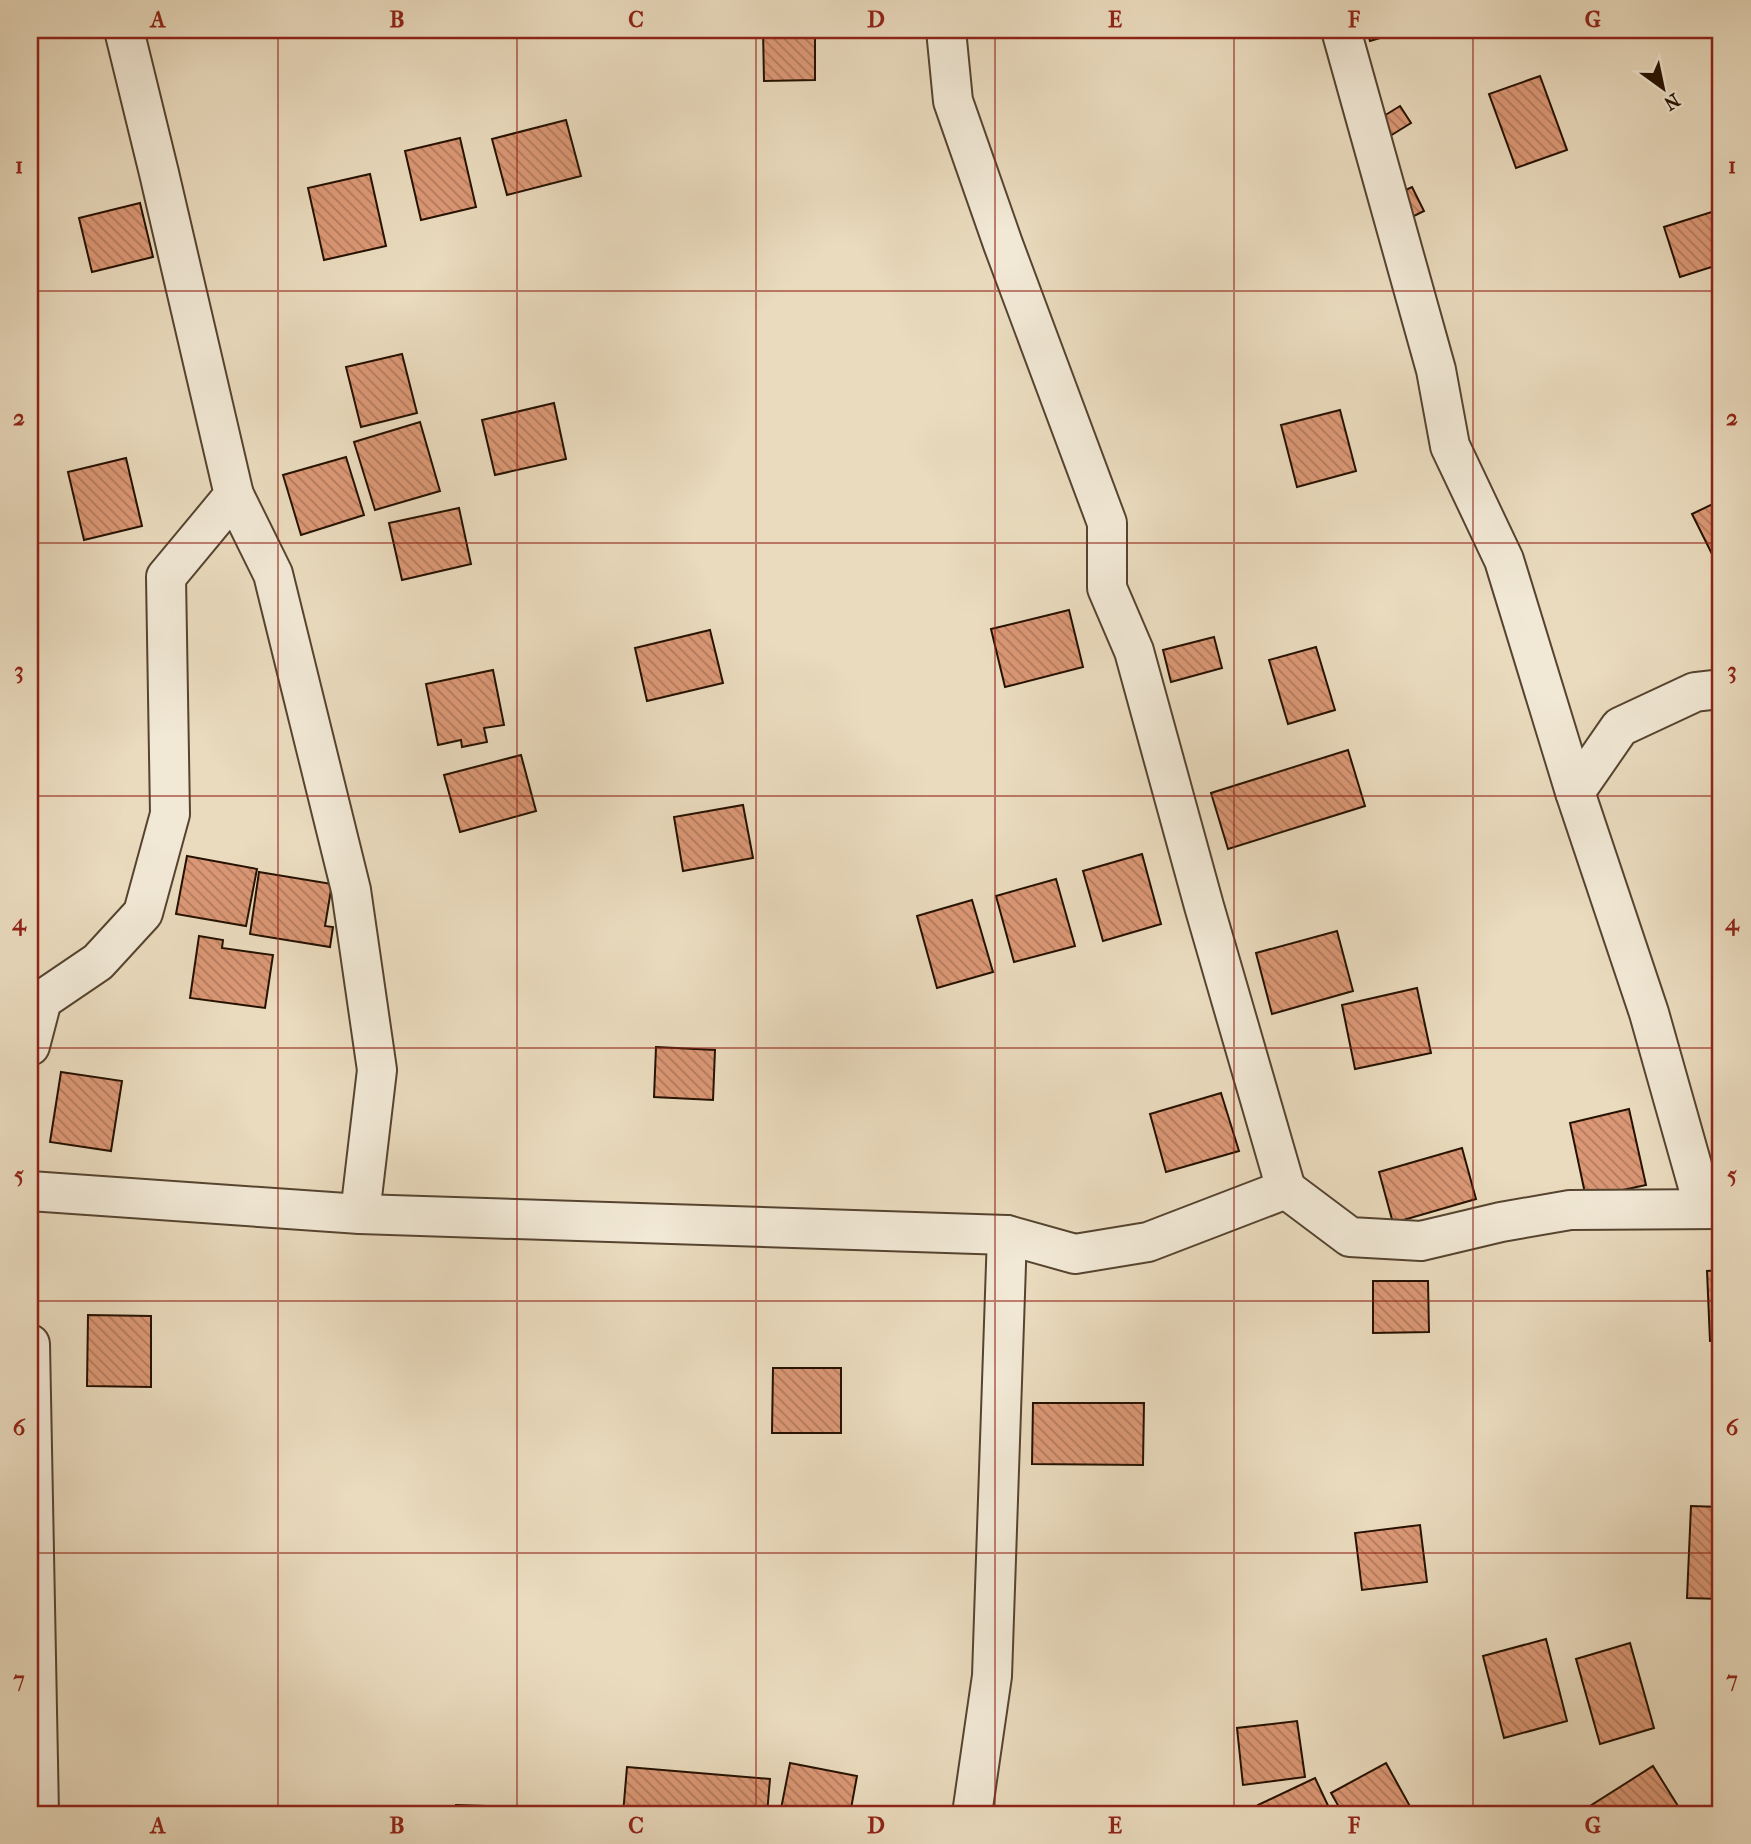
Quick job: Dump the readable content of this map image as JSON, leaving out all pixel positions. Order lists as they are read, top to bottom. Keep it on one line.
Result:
{"north":"bottom right","grid":{"columns":["A","B","C","D","E","F","G"],"rows":["1","2","3","4","5","6","7"]}}
